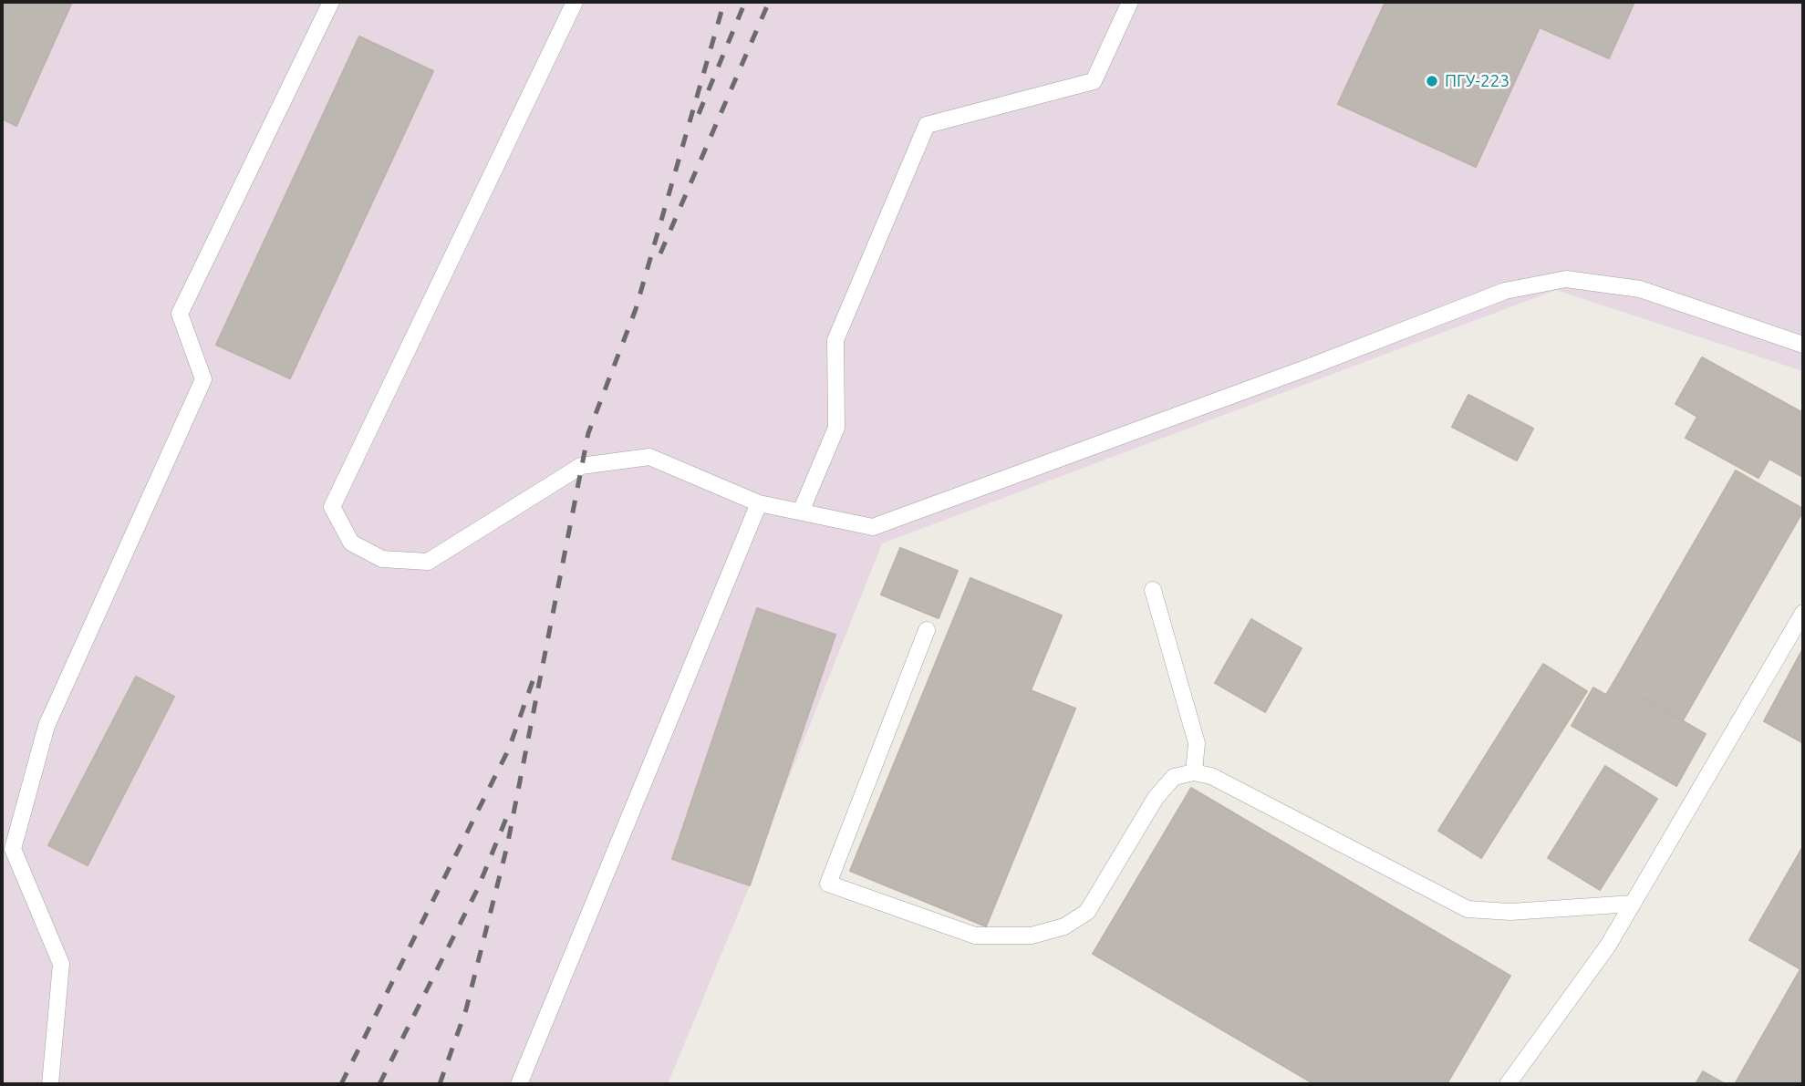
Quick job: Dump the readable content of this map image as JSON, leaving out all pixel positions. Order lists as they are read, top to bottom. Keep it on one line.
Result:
{"places":["ПГУ-223"]}
